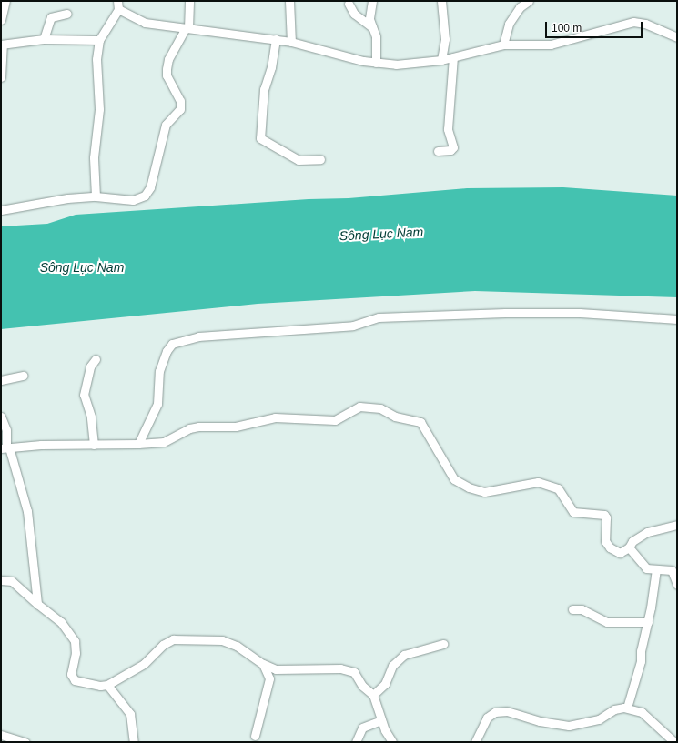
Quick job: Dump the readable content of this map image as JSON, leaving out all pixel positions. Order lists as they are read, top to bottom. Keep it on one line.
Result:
{"water":["Sông Lục Nam"],"scale_bar":"100 m"}
